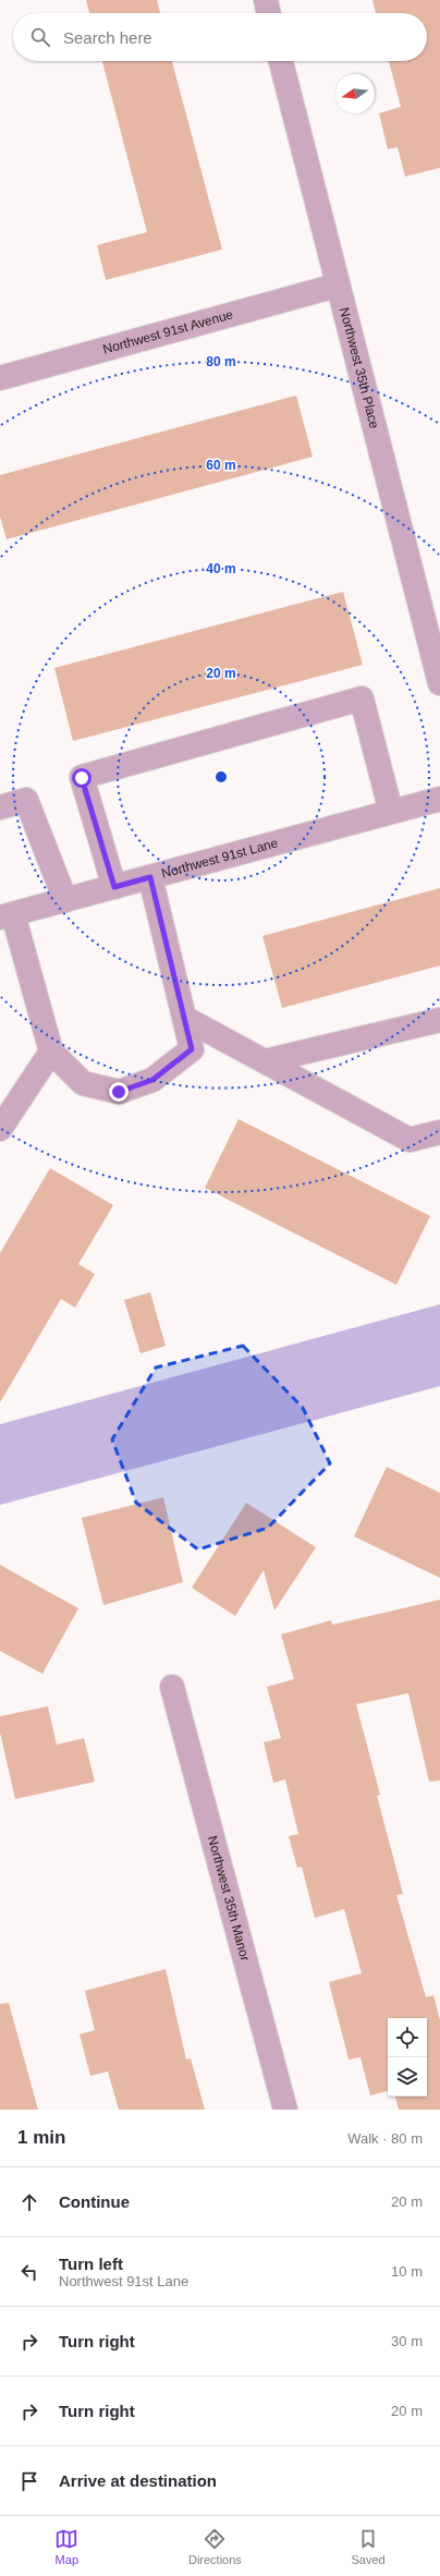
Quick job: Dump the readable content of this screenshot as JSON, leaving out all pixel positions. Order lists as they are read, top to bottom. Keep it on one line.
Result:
{"streets":{"street":["Northwest 91st Avenue","Northwest 35th Place","Northwest 91st Lane","Northwest 35th Manor"]},"crossings":[["Northwest 91st Avenue","Northwest 35th Place"]],"north":"left","page":{"search":"Search here","heading":["1 min","Walk · 80 m"],"list":[["Continue","20 m"],["Turn left","Northwest 91st Lane","10 m"],["Turn right","30 m"],["Turn right","20 m"],"Arrive at destination"],"nav":["Map","Directions","Saved"]},"rings":["80 m","60 m","40 m","20 m"]}
